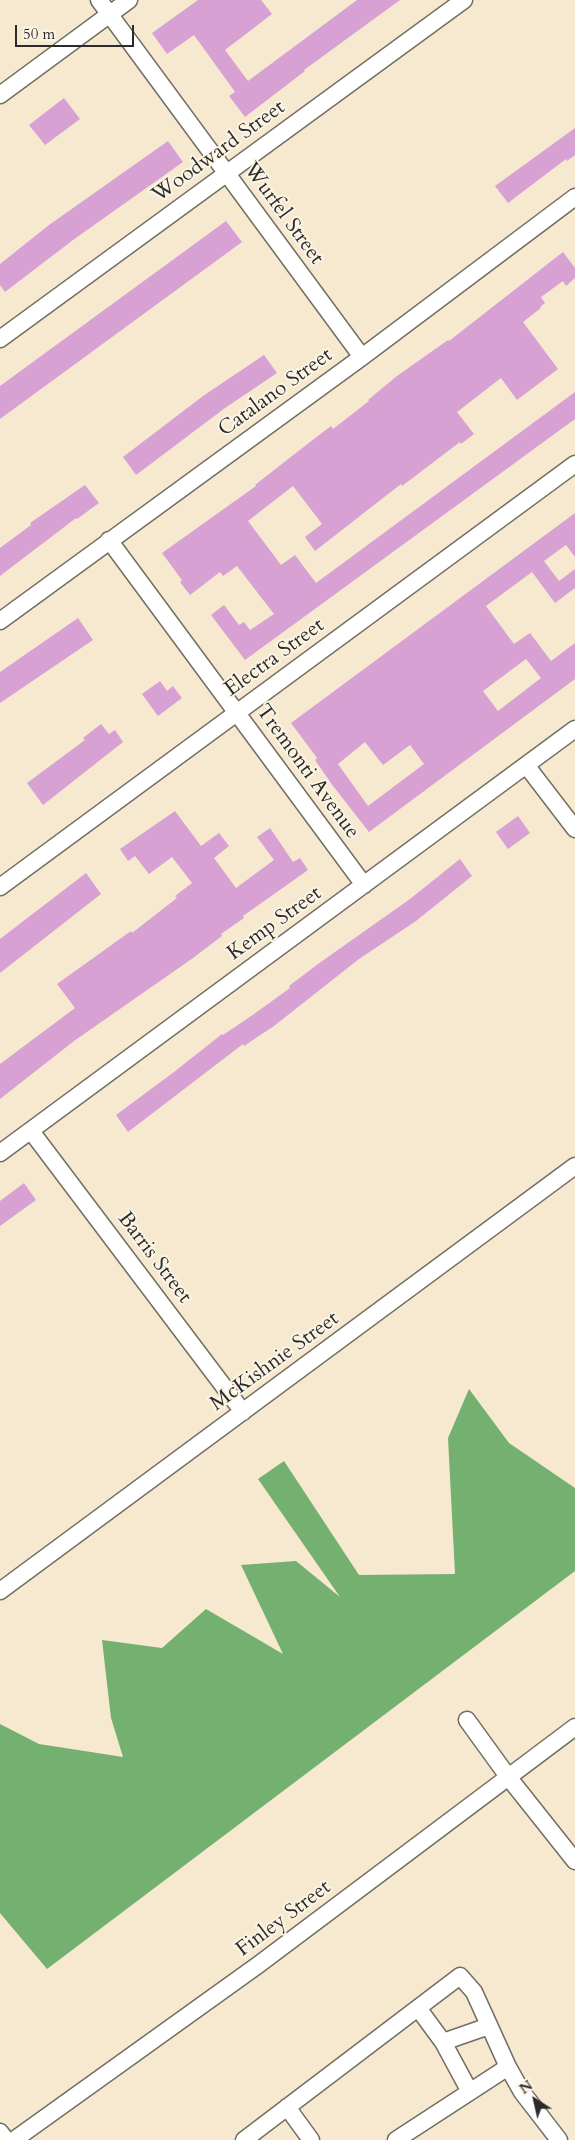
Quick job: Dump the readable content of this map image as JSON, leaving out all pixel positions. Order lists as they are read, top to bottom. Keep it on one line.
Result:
{"streets":{"street":["Woodward Street","Wurfel Street","Catalano Street","Electra Street","Tremonti Avenue","Kemp Street","Barris Street","McKishnie Street","Finley Street"]},"crossings":[["Woodward Street","Wurfel Street"],["Wurfel Street","Catalano Street"],["Catalano Street","Tremonti Avenue"],["Electra Street","Tremonti Avenue"],["Tremonti Avenue","Kemp Street"],["Kemp Street","Barris Street"],["Barris Street","McKishnie Street"]],"scale_bar":"50 m","north":"top left"}
